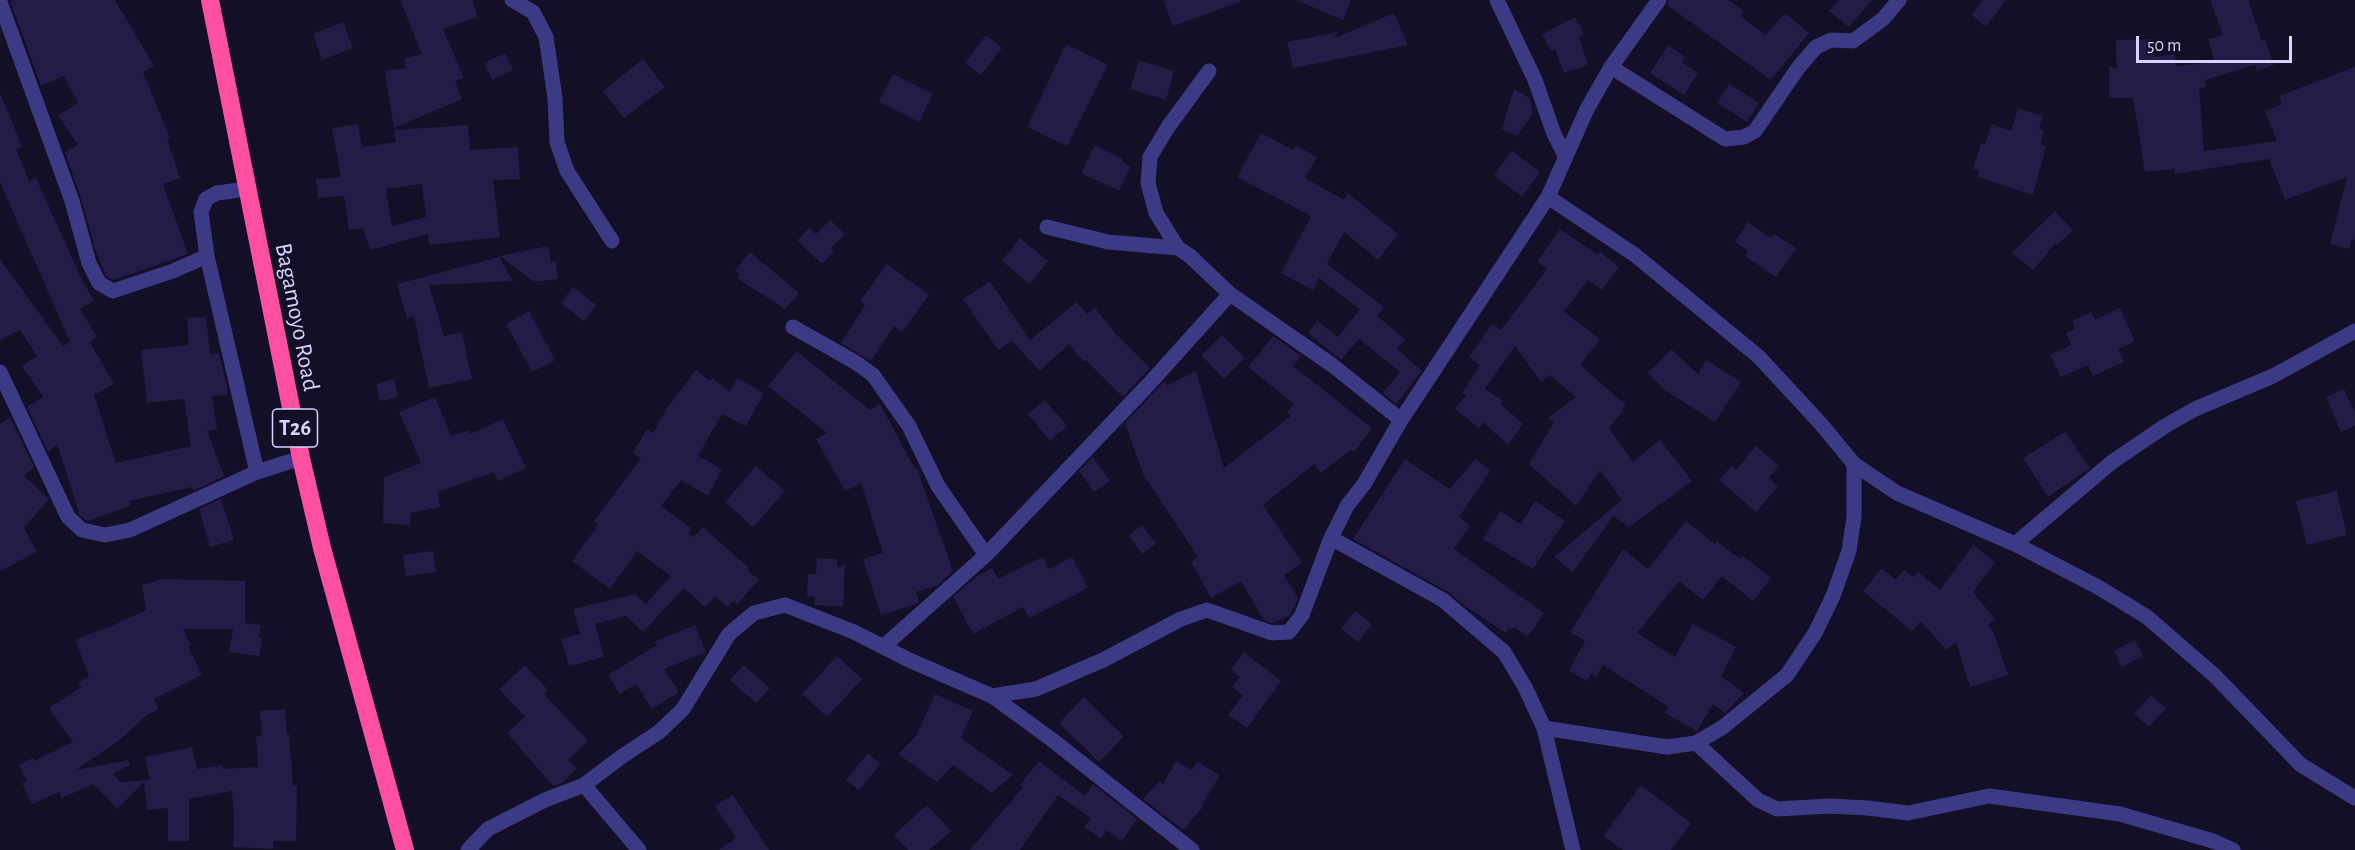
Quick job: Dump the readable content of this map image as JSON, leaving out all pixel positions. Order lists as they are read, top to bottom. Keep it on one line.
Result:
{"streets":{"highway":["Bagamoyo Road","T26"]},"scale_bar":"50 m"}
